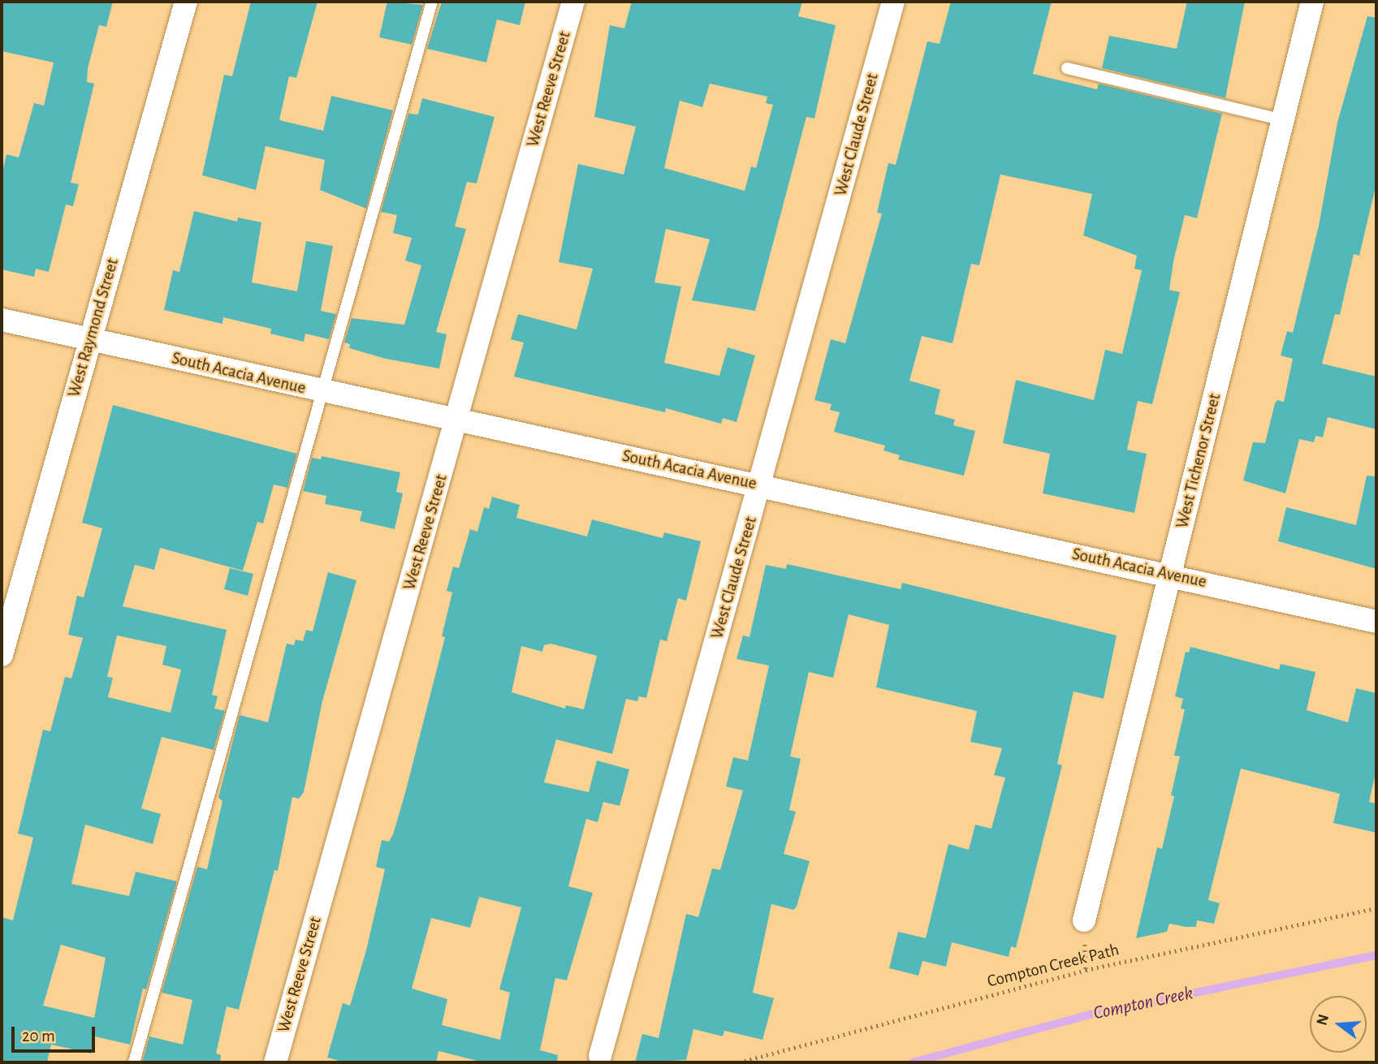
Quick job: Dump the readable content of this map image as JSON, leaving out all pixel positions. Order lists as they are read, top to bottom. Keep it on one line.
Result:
{"streets":{"street":["West Reeve Street","West Claude Street","West Raymond Street","South Acacia Avenue","West Tichenor Street"],"path":["Compton Creek Path"]},"crossings":[["West Reeve Street","South Acacia Avenue"],["West Claude Street","South Acacia Avenue"],["West Raymond Street","South Acacia Avenue"],["South Acacia Avenue","West Tichenor Street"]],"water":["Compton Creek"],"scale_bar":"20 m","north":"left"}
